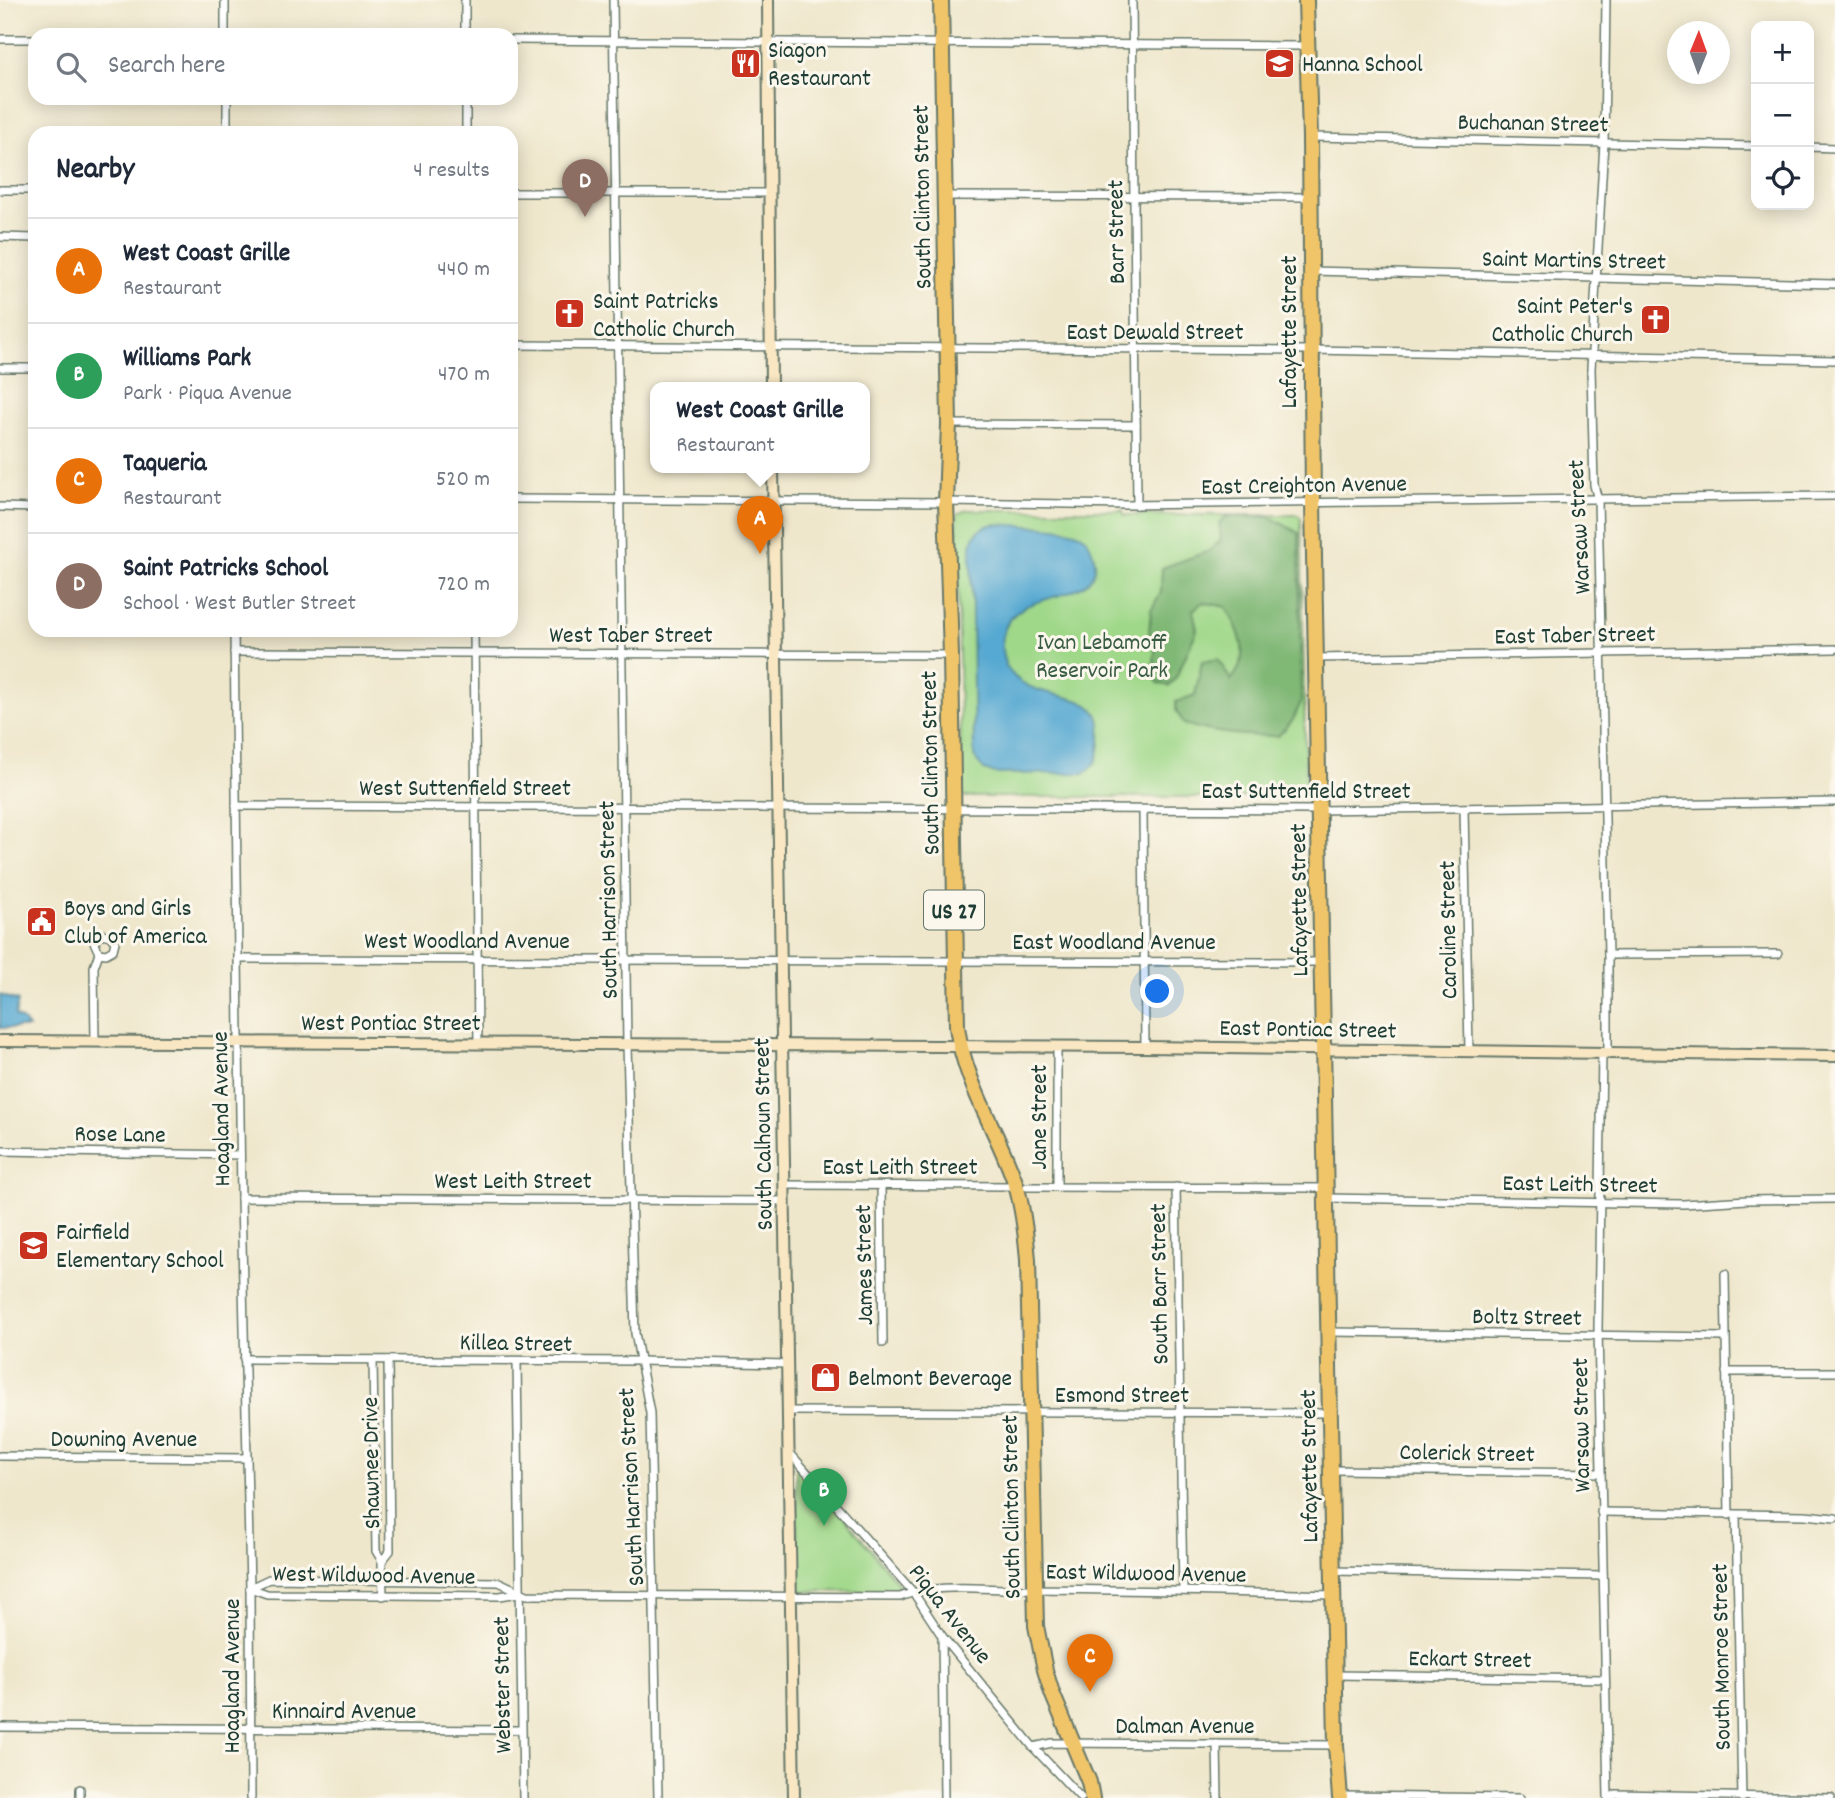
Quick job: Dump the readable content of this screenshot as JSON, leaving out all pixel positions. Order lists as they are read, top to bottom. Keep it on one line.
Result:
{"streets":{"highway":["South Clinton Street","Lafayette Street","US 27"],"street":["Buchanan Street","Barr Street","Saint Martins Street","East Dewald Street","East Creighton Avenue","Warsaw Street","West Taber Street","East Taber Street","West Suttenfield Street","East Suttenfield Street","South Harrison Street","Caroline Street","West Woodland Avenue","East Woodland Avenue","West Pontiac Street","East Pontiac Street","Hoagland Avenue","Jane Street","Rose Lane","South Calhoun Street","East Leith Street","West Leith Street","James Street","South Barr Street","Boltz Street","Killea Street","Esmond Street","Downing Avenue","Colerick Street","Shawnee Drive","East Wildwood Avenue","West Wildwood Avenue","Piqua Avenue","South Monroe Street","Eckart Street","Webster Street","Kinnaird Avenue","Dalman Avenue"]},"crossings":[["Buchanan Street","Lafayette Street"],["Buchanan Street","Warsaw Street"],["South Clinton Street","East Dewald Street"],["South Clinton Street","East Creighton Avenue"],["South Clinton Street","East Suttenfield Street"],["South Clinton Street","East Woodland Avenue"],["South Clinton Street","East Pontiac Street"],["South Clinton Street","East Leith Street"],["South Clinton Street","Esmond Street"],["South Clinton Street","East Wildwood Avenue"],["South Clinton Street","Dalman Avenue"],["Barr Street","East Dewald Street"],["Barr Street","East Creighton Avenue"],["Saint Martins Street","Lafayette Street"],["Saint Martins Street","Warsaw Street"],["East Dewald Street","Lafayette Street"],["East Dewald Street","Warsaw Street"],["East Dewald Street","South Harrison Street"],["Lafayette Street","East Creighton Avenue"],["Lafayette Street","East Taber Street"],["Lafayette Street","East Suttenfield Street"],["Lafayette Street","East Woodland Avenue"],["Lafayette Street","East Pontiac Street"],["Lafayette Street","East Leith Street"],["Lafayette Street","Boltz Street"],["Lafayette Street","Esmond Street"],["Lafayette Street","Colerick Street"],["Lafayette Street","East Wildwood Avenue"],["Lafayette Street","Eckart Street"],["Lafayette Street","Dalman Avenue"],["East Creighton Avenue","Warsaw Street"],["East Creighton Avenue","South Harrison Street"],["East Creighton Avenue","South Calhoun Street"],["Warsaw Street","East Taber Street"],["Warsaw Street","East Suttenfield Street"],["Warsaw Street","East Pontiac Street"],["Warsaw Street","East Leith Street"],["Warsaw Street","Boltz Street"],["Warsaw Street","Colerick Street"],["Warsaw Street","Eckart Street"],["West Taber Street","South Harrison Street"],["West Taber Street","Hoagland Avenue"],["West Taber Street","South Calhoun Street"],["West Suttenfield Street","East Suttenfield Street"],["West Suttenfield Street","South Harrison Street"],["West Suttenfield Street","Hoagland Avenue"],["West Suttenfield Street","South Calhoun Street"],["East Suttenfield Street","Caroline Street"],["East Suttenfield Street","South Calhoun Street"],["South Harrison Street","West Woodland Avenue"],["South Harrison Street","West Pontiac Street"],["South Harrison Street","West Leith Street"],["South Harrison Street","Killea Street"],["South Harrison Street","West Wildwood Avenue"],["Caroline Street","East Pontiac Street"],["West Woodland Avenue","East Woodland Avenue"],["West Woodland Avenue","Hoagland Avenue"],["West Woodland Avenue","South Calhoun Street"],["East Woodland Avenue","South Calhoun Street"],["West Pontiac Street","East Pontiac Street"],["West Pontiac Street","Hoagland Avenue"],["West Pontiac Street","South Calhoun Street"],["East Pontiac Street","Jane Street"],["East Pontiac Street","South Calhoun Street"],["Hoagland Avenue","Rose Lane"],["Hoagland Avenue","West Leith Street"],["Hoagland Avenue","Killea Street"],["Hoagland Avenue","Downing Avenue"],["Hoagland Avenue","West Wildwood Avenue"],["Hoagland Avenue","Kinnaird Avenue"],["Jane Street","East Leith Street"],["South Calhoun Street","East Leith Street"],["South Calhoun Street","West Leith Street"],["South Calhoun Street","Killea Street"],["South Calhoun Street","Esmond Street"],["South Calhoun Street","East Wildwood Avenue"],["South Calhoun Street","West Wildwood Avenue"],["South Calhoun Street","Piqua Avenue"],["East Leith Street","James Street"],["East Leith Street","South Barr Street"],["South Barr Street","Esmond Street"],["South Barr Street","East Wildwood Avenue"],["Boltz Street","South Monroe Street"],["Killea Street","Shawnee Drive"],["Killea Street","Webster Street"],["Shawnee Drive","West Wildwood Avenue"],["East Wildwood Avenue","West Wildwood Avenue"],["East Wildwood Avenue","Piqua Avenue"],["West Wildwood Avenue","Webster Street"],["Piqua Avenue","Dalman Avenue"],["Webster Street","Kinnaird Avenue"]],"parks":["Ivan Lebamoff Reservoir Park"],"places":{"restaurant":["Siagon Restaurant"],"school or university":["Hanna School","Fairfield Elementary School"],"church":["Saint Patricks Catholic Church","Saint Peter's Catholic Church"],"public building":["Boys and Girls Club of America"],"shop":["Belmont Beverage"]},"north":"top","page":{"map_buttons":["+","−"],"search":"Search here","heading":["Nearby","4 results"],"pins":["D","A","B","C"],"list":[{"mark":"A","name":"West Coast Grille","note":"Restaurant","value":"440 m"},{"mark":"B","name":"Williams Park","note":"Park · Piqua Avenue","value":"470 m"},{"mark":"C","name":"Taqueria","note":"Restaurant","value":"520 m"},{"mark":"D","name":"Saint Patricks School","note":"School · West Butler Street","value":"720 m"}],"popup":["West Coast Grille","Restaurant"]}}
